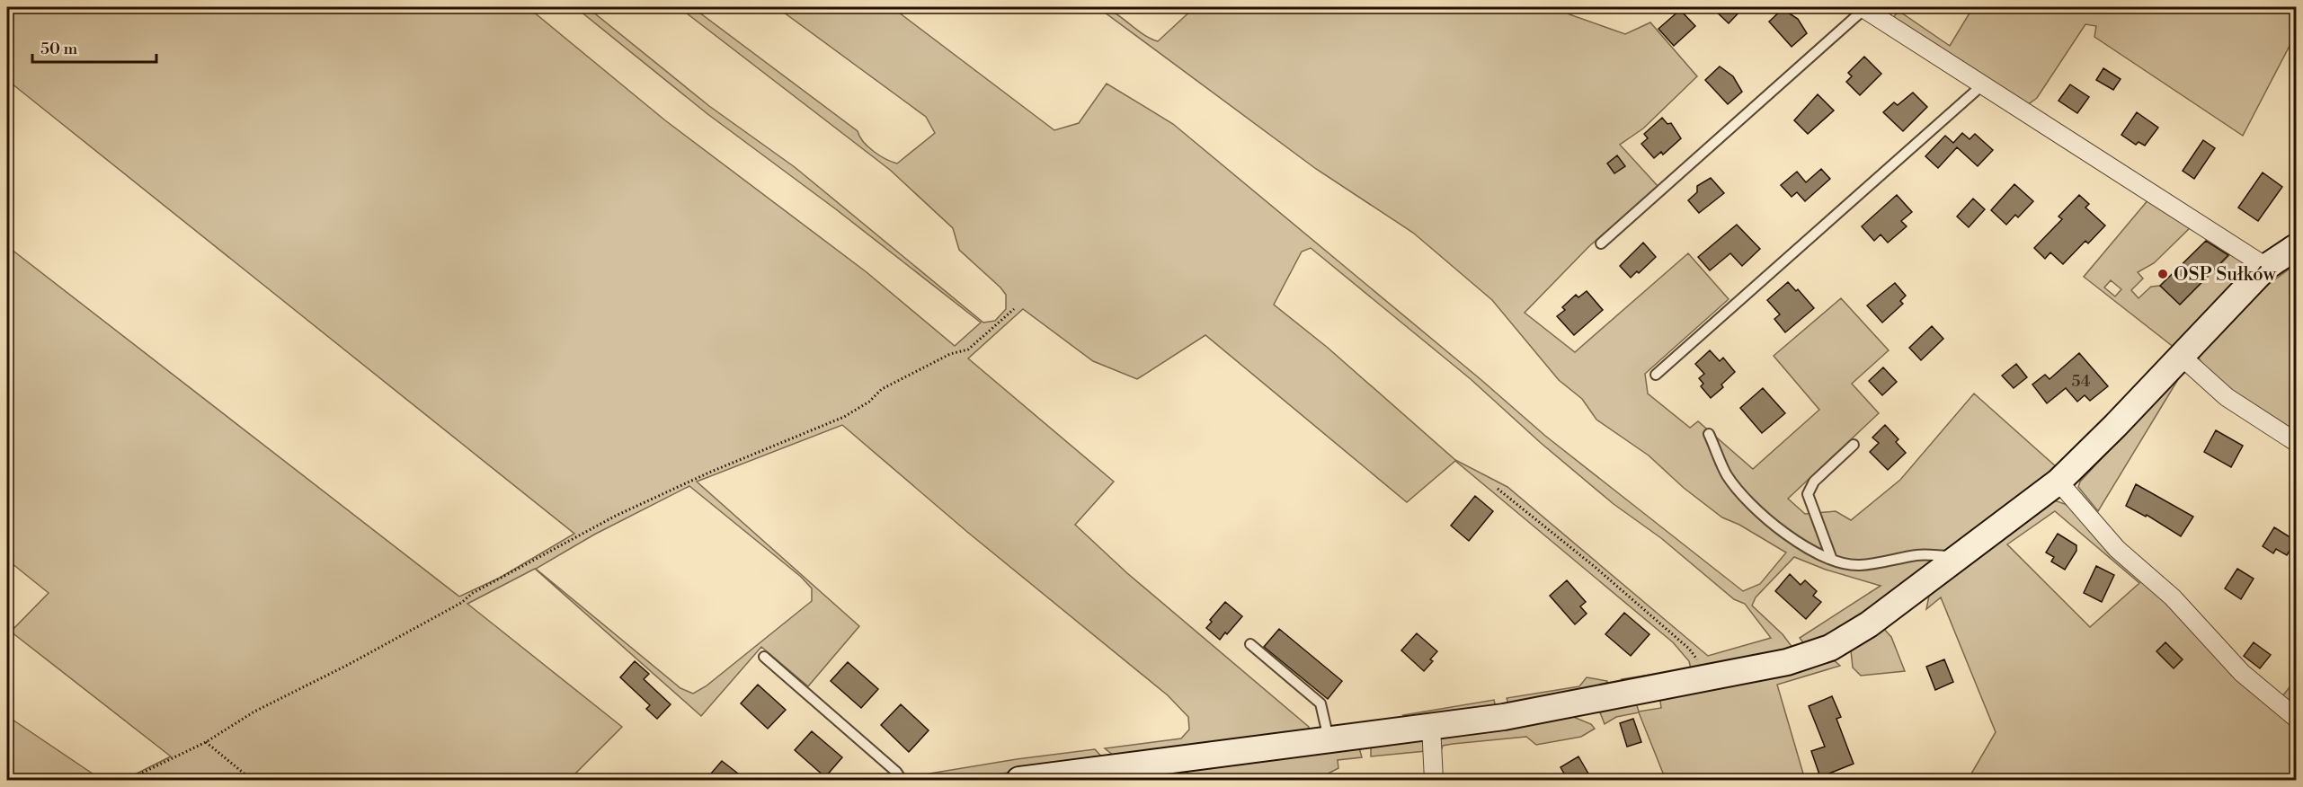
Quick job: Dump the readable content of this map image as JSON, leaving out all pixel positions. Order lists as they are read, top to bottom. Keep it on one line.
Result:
{"places":["OSP Sułków"],"house_numbers":["54"],"scale_bar":"50 m"}
